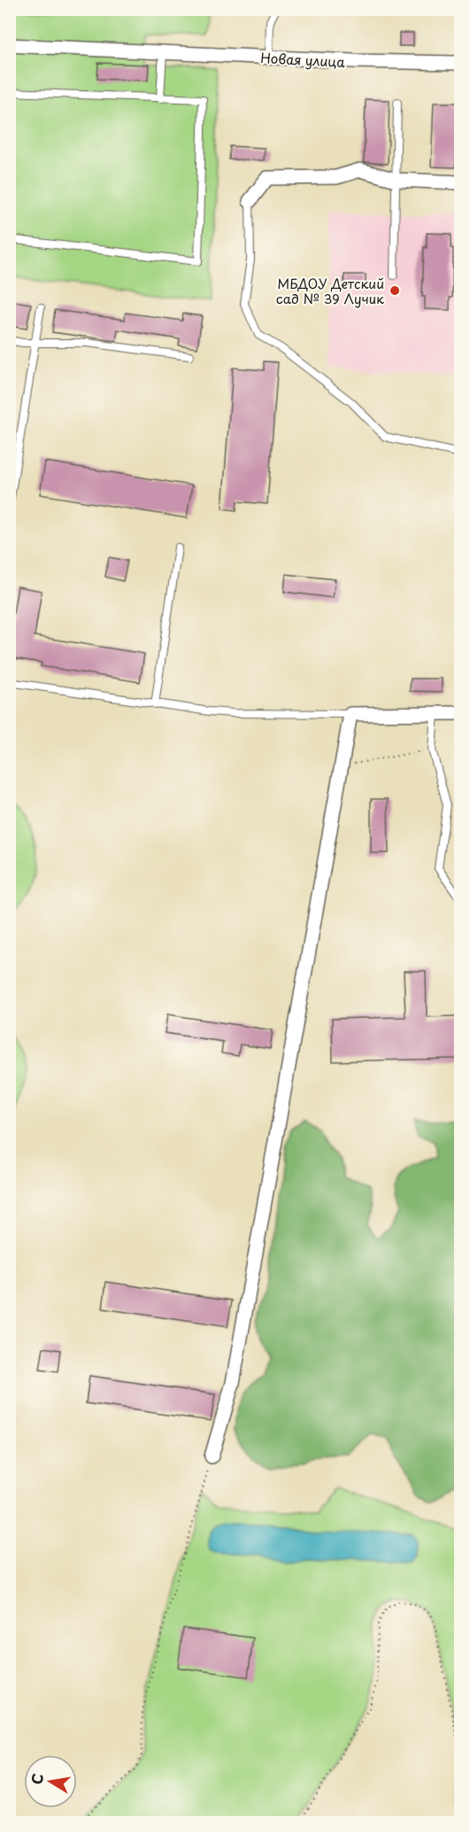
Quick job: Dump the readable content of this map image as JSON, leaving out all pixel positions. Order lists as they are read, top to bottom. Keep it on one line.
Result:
{"streets":{"street":["Новая улица"]},"places":["МБДОУ Детский сад № 39 Лучик"],"north":"left"}
